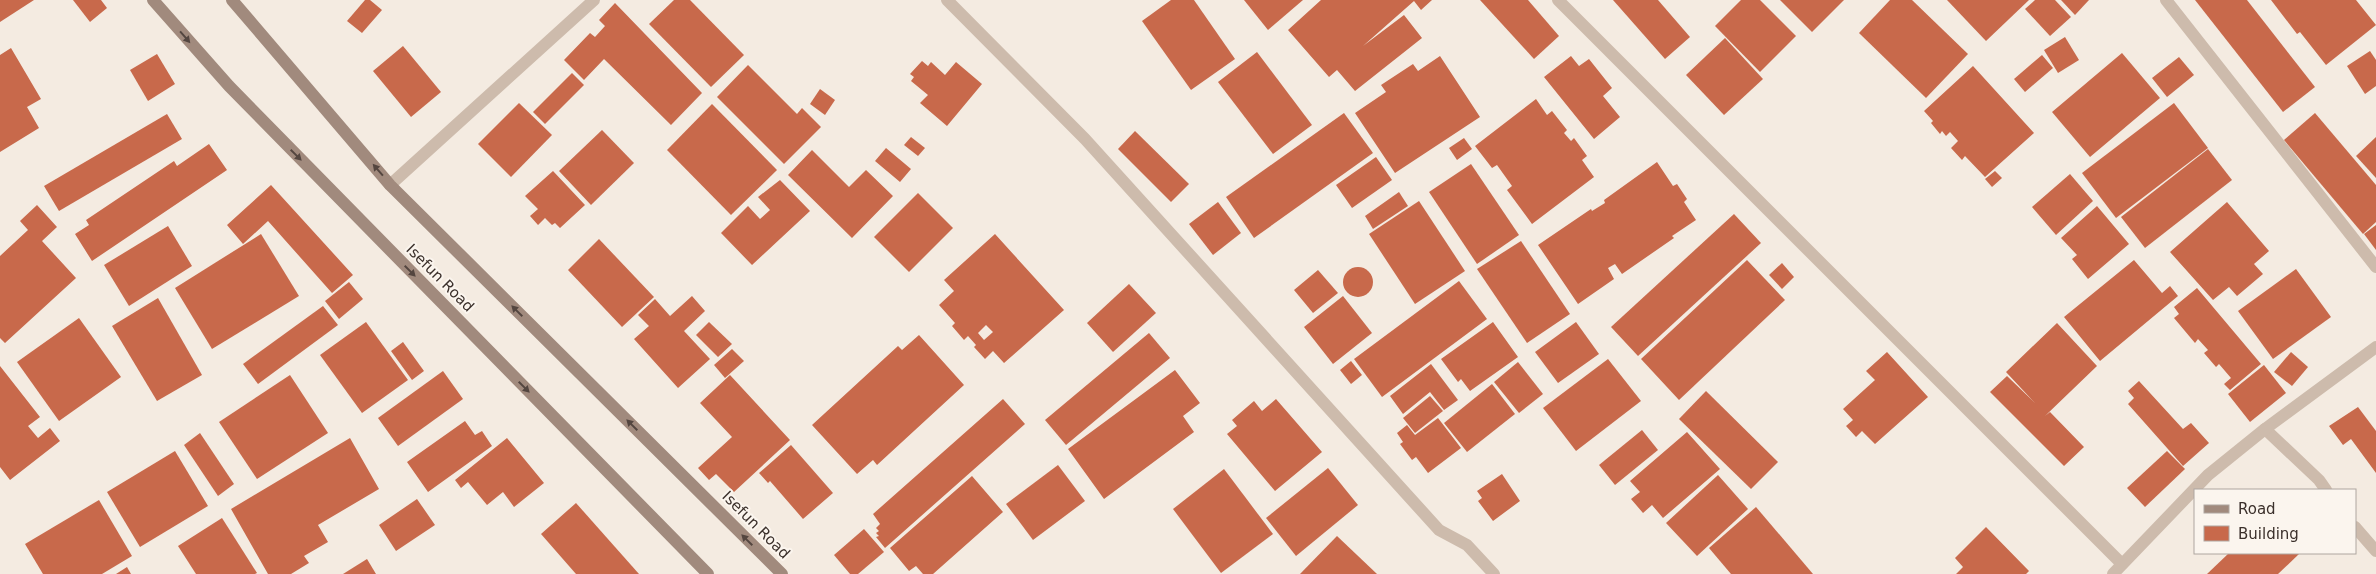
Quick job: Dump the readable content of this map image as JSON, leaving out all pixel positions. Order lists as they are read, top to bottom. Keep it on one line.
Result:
{"streets":{"street":["Isefun Road"]},"legend":["Road","Building"]}
